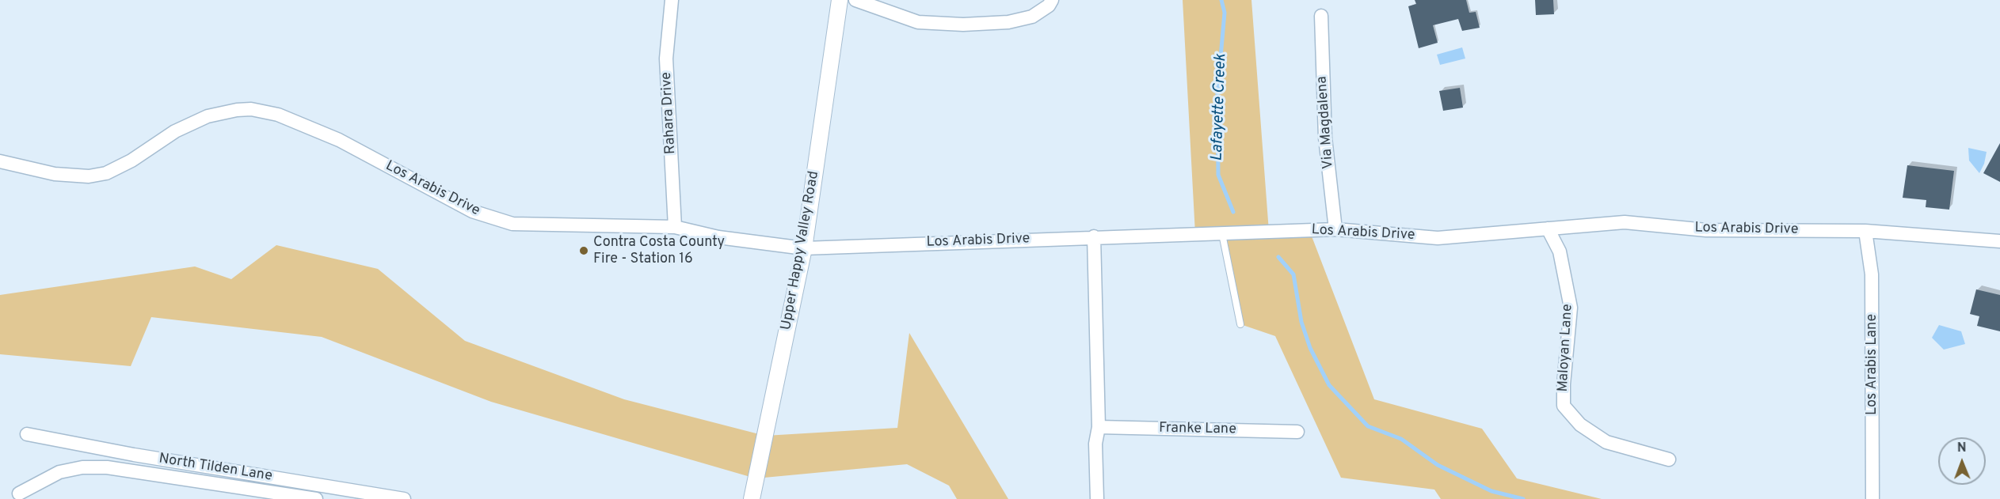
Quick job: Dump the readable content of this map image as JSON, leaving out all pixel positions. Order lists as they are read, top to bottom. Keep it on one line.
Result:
{"streets":{"street":["Rahara Drive","Via Magdalena","Los Arabis Drive","Upper Happy Valley Road","Maloyan Lane","Los Arabis Lane","Franke Lane","North Tilden Lane"]},"crossings":[["Rahara Drive","Los Arabis Drive"],["Via Magdalena","Los Arabis Drive"],["Los Arabis Drive","Upper Happy Valley Road"],["Los Arabis Drive","Maloyan Lane"],["Los Arabis Drive","Los Arabis Lane"]],"water":["Lafayette Creek"],"places":["Contra Costa County Fire - Station 16"],"north":"top"}
